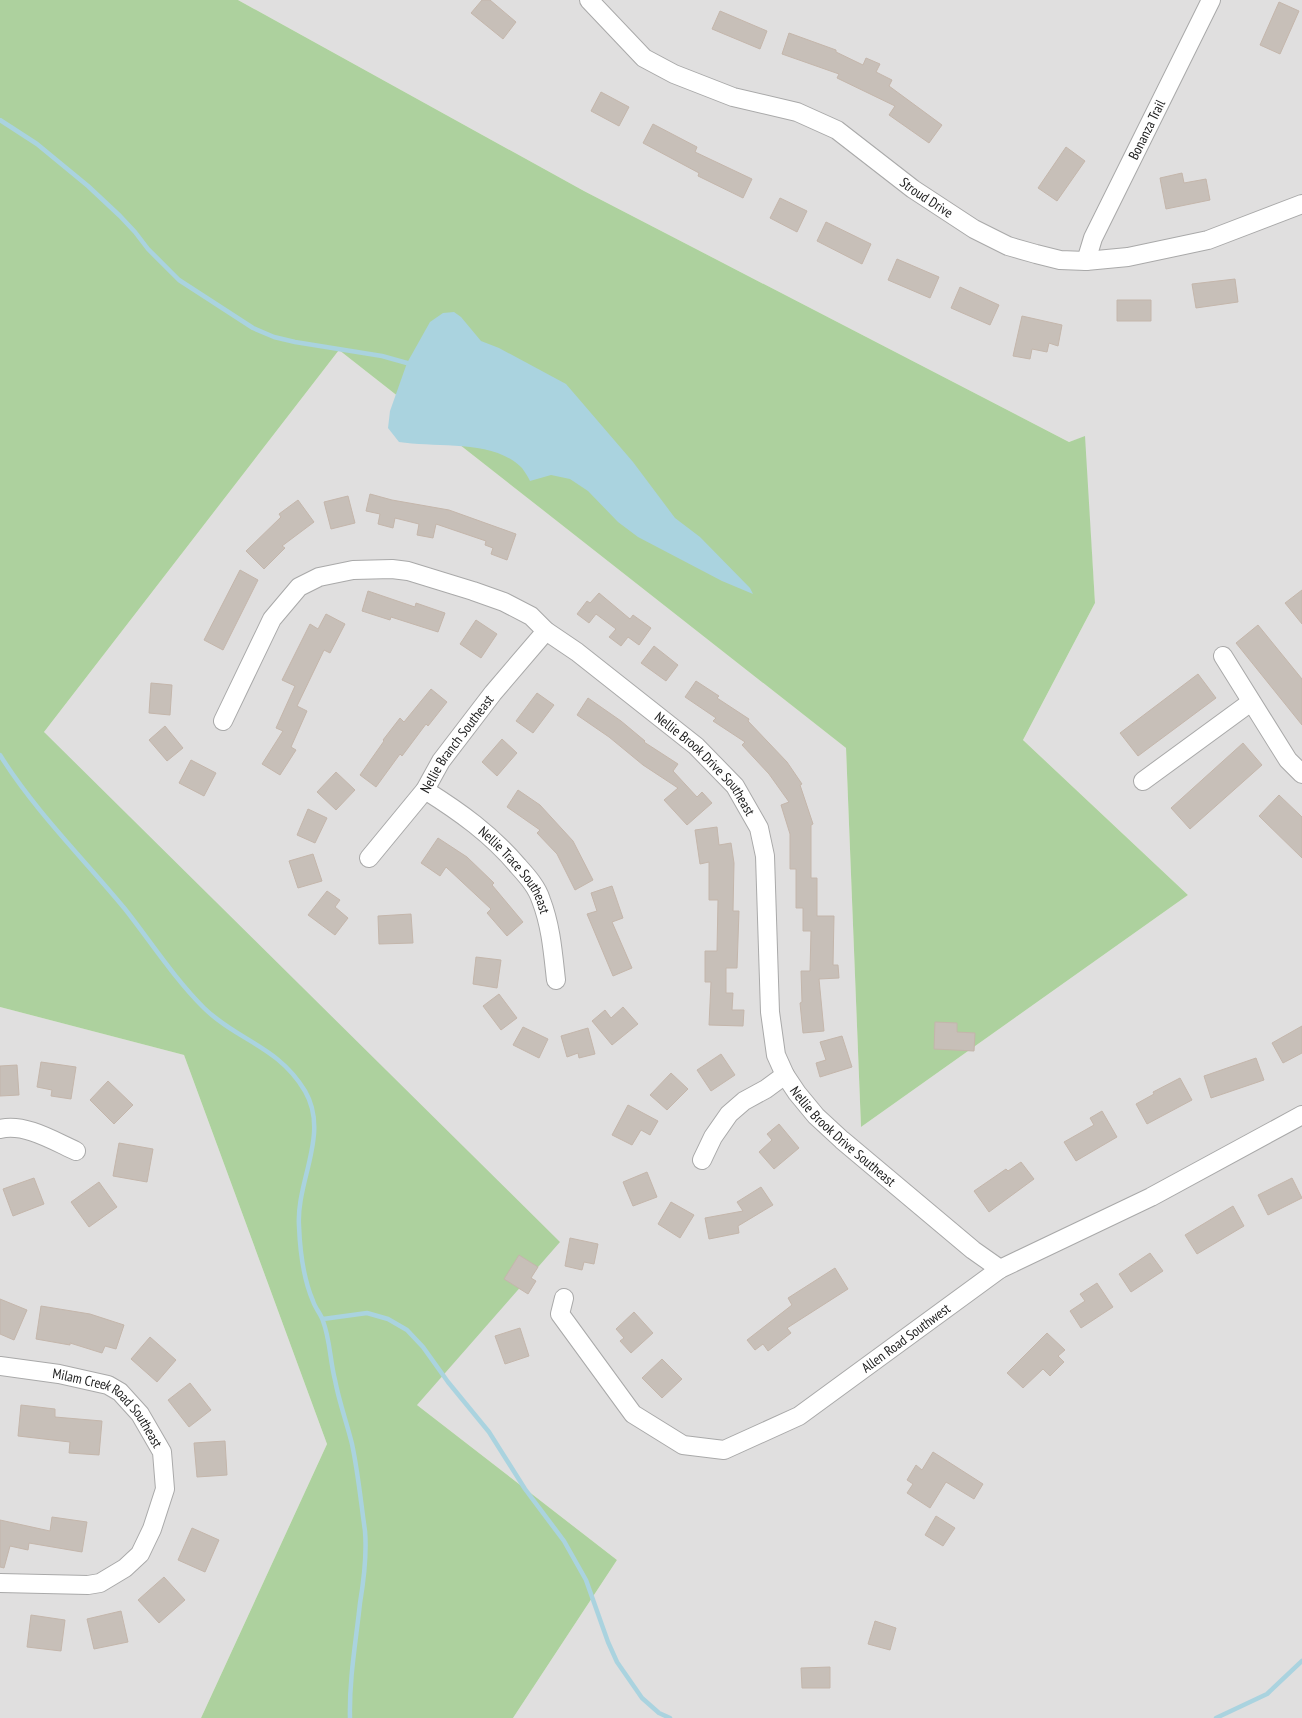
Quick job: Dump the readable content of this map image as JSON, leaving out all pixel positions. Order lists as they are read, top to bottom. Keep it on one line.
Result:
{"streets":{"street":["Bonanza Trail","Stroud Drive","Nellie Branch Southeast","Nellie Brook Drive Southeast","Nellie Trace Southeast","Allen Road Southwest","Milam Creek Road Southeast"]},"crossings":[["Bonanza Trail","Stroud Drive"],["Nellie Branch Southeast","Nellie Brook Drive Southeast"],["Nellie Branch Southeast","Nellie Trace Southeast"],["Nellie Brook Drive Southeast","Allen Road Southwest"]]}
